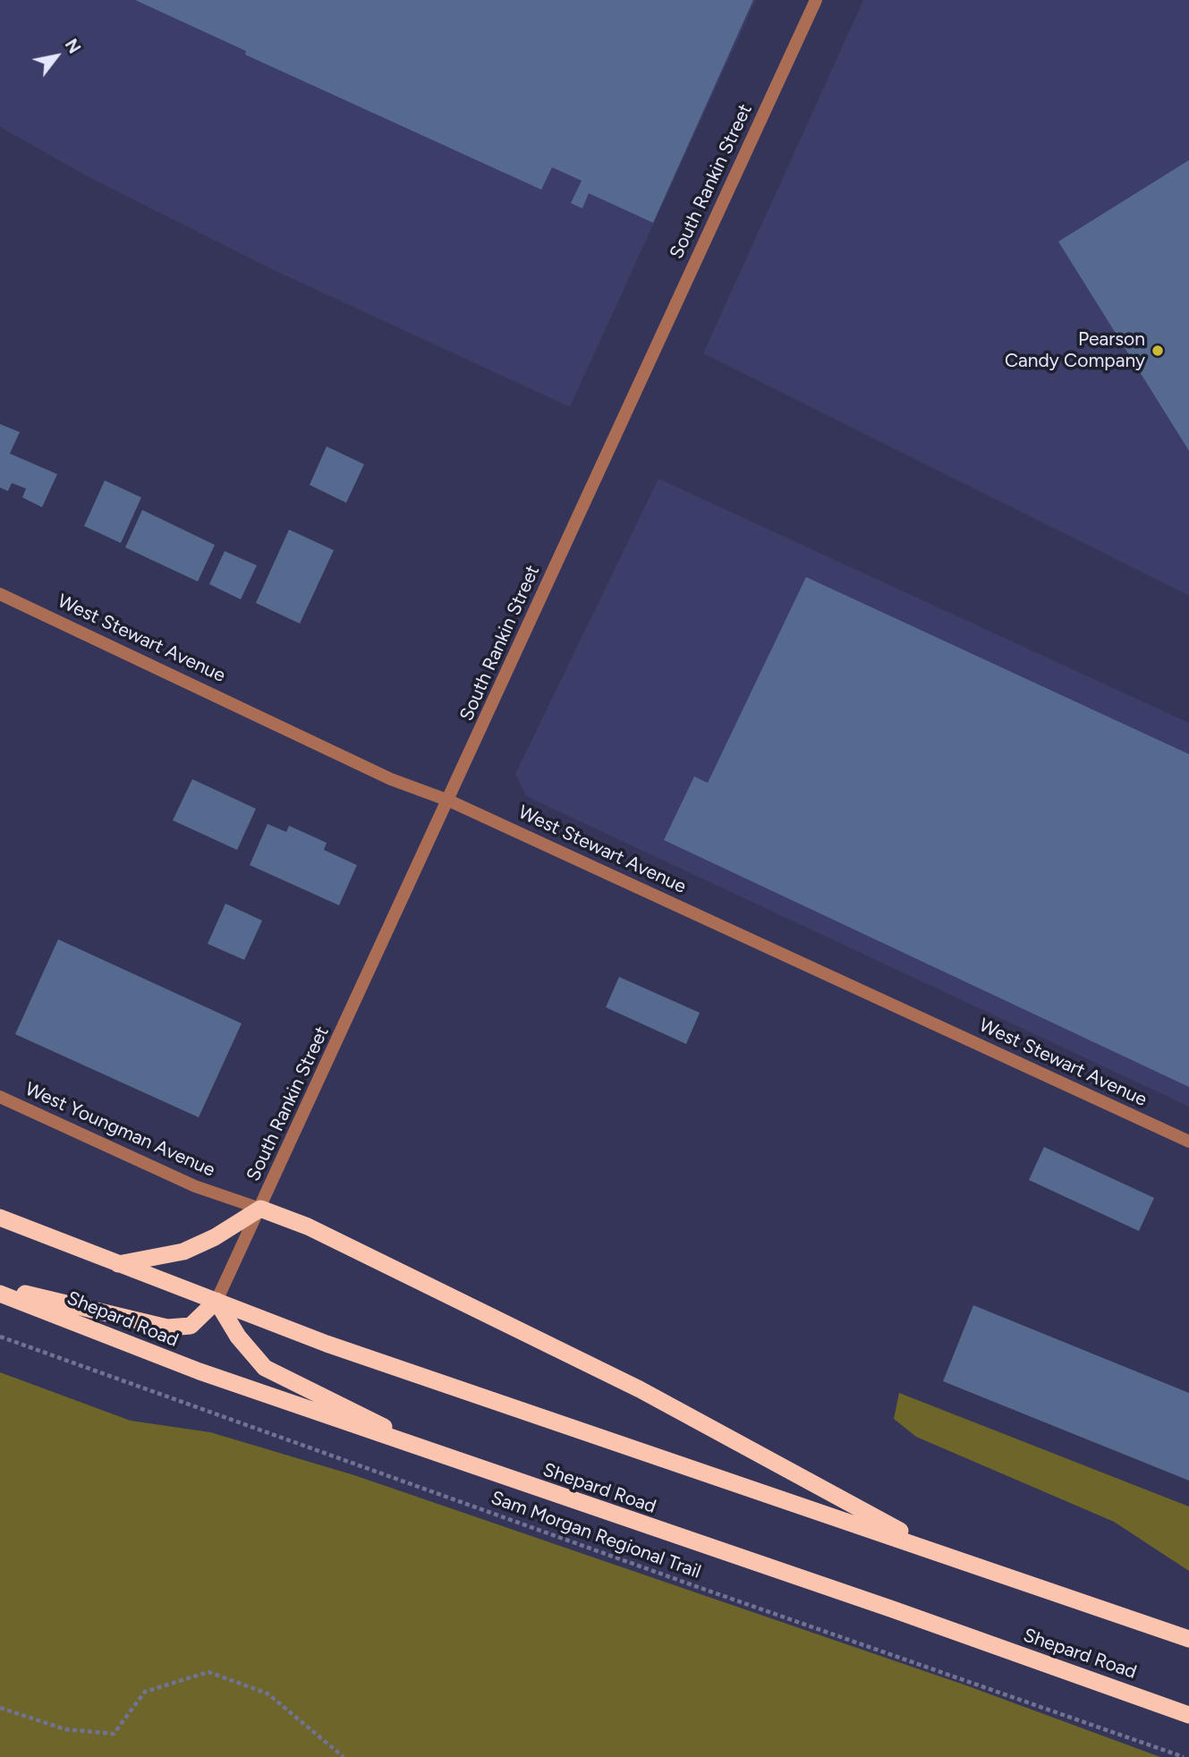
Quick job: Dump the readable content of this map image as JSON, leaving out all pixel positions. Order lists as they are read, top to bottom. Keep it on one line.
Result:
{"streets":{"highway":["Shepard Road"],"street":["South Rankin Street","West Stewart Avenue","West Youngman Avenue"],"path":["Sam Morgan Regional Trail"]},"crossings":[["South Rankin Street","West Stewart Avenue"],["South Rankin Street","West Youngman Avenue"]],"places":["Pearson Candy Company"],"north":"top right"}
